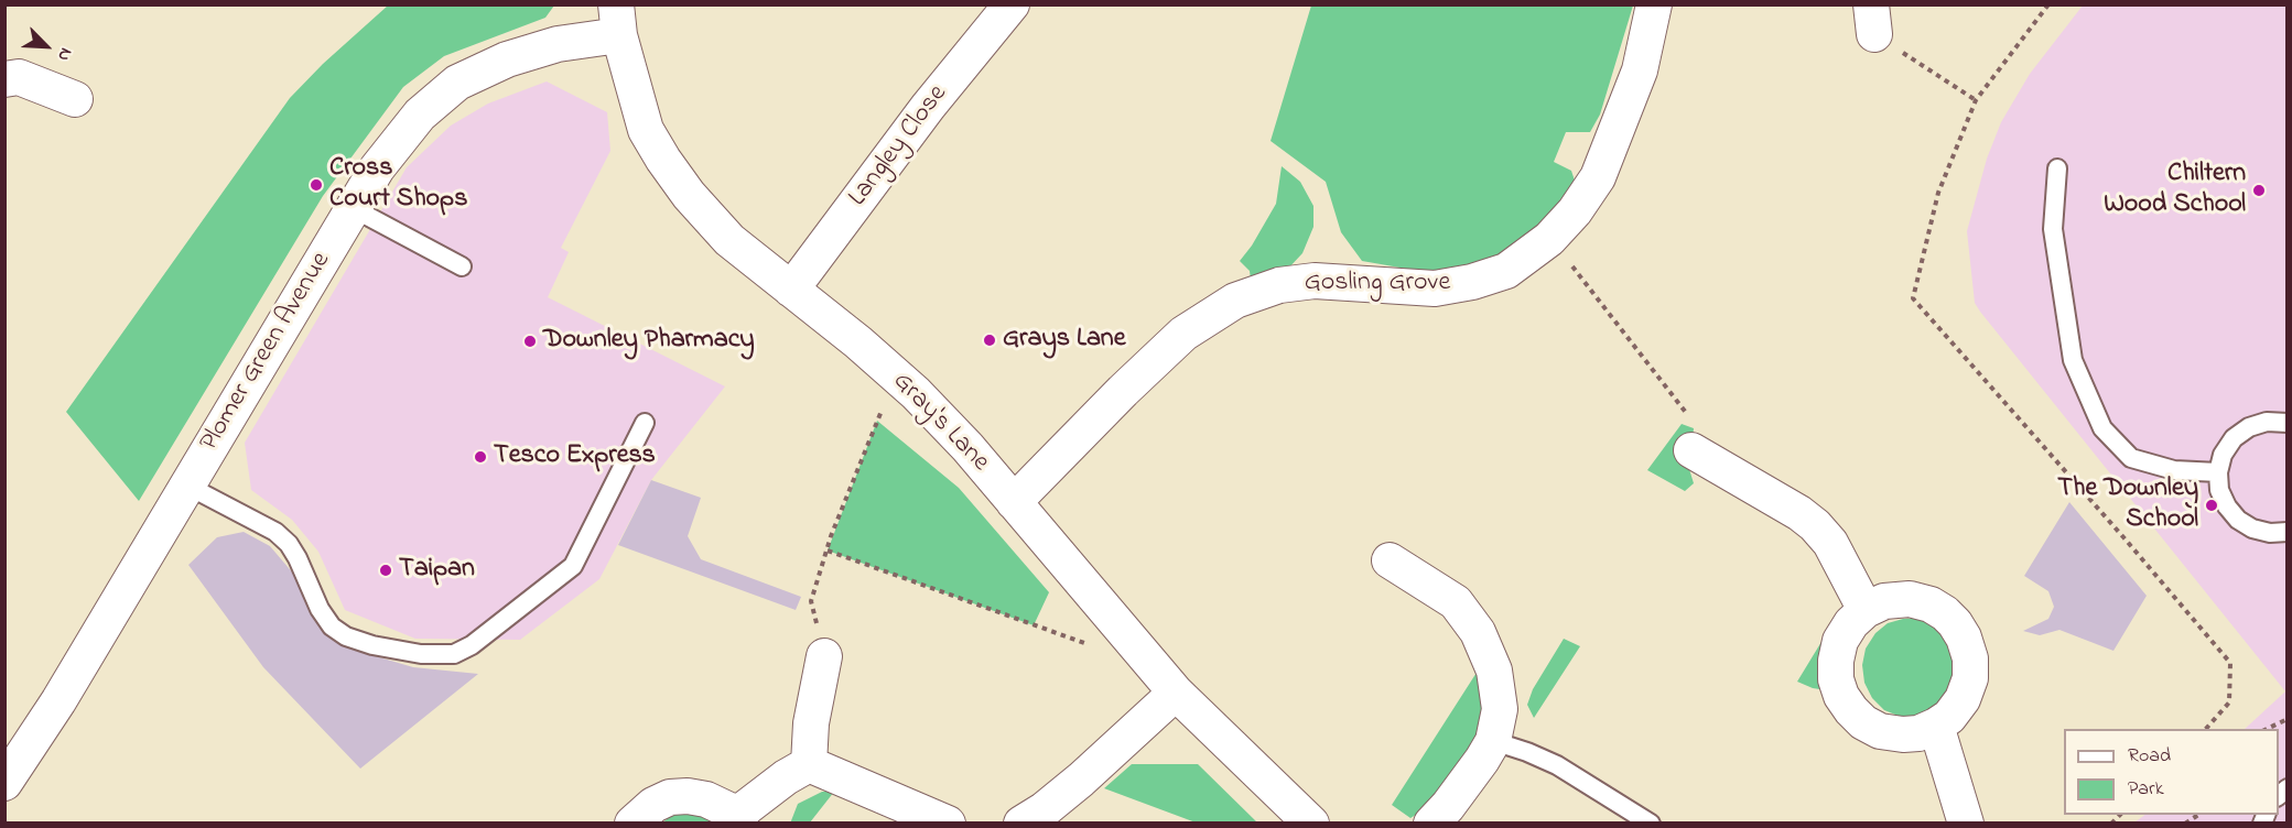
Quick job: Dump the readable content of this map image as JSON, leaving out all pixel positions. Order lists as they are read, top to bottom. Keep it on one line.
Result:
{"streets":{"street":["Langley Close","Gosling Grove","Plomer Green Avenue","Gray's Lane"]},"crossings":[["Langley Close","Gray's Lane"],["Gosling Grove","Gray's Lane"],["Plomer Green Avenue","Gray's Lane"]],"places":["Cross Court Shops","Chiltern Wood School","Grays Lane","Downley Pharmacy","Tesco Express","The Downley School","Taipan"],"legend":["Road","Park"],"north":"bottom right"}
